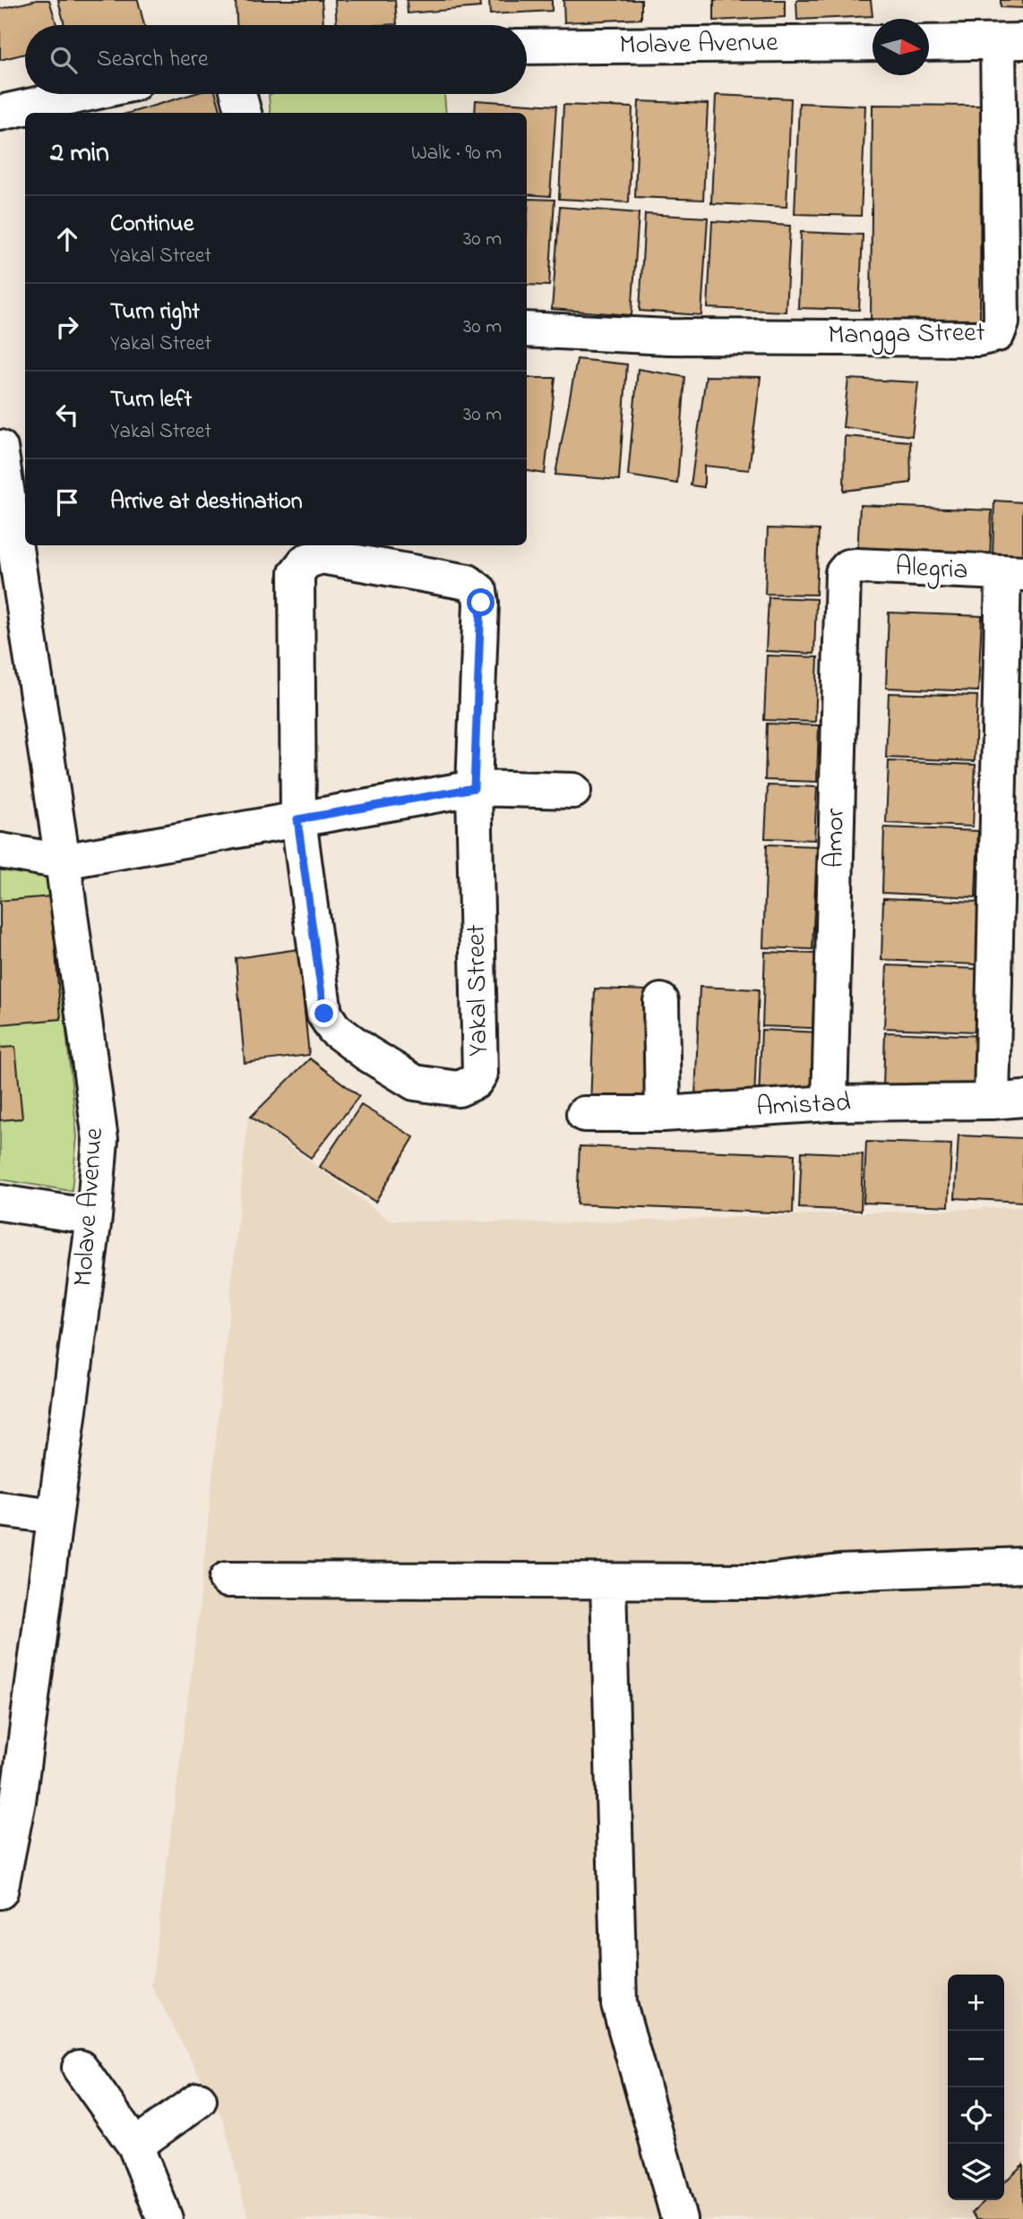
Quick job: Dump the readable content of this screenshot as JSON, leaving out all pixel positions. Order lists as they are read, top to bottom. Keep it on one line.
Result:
{"streets":{"street":["Molave Avenue","Mangga Street","Alegria","Amor","Yakal Street","Amistad"]},"crossings":[["Alegria","Amor"],["Amor","Amistad"]],"north":"right","page":{"search":"Search here","heading":["2 min","Walk · 90 m"],"list":[["Continue","Yakal Street","30 m"],["Turn right","Yakal Street","30 m"],["Turn left","Yakal Street","30 m"],"Arrive at destination"],"map_buttons":["+","−"]}}
